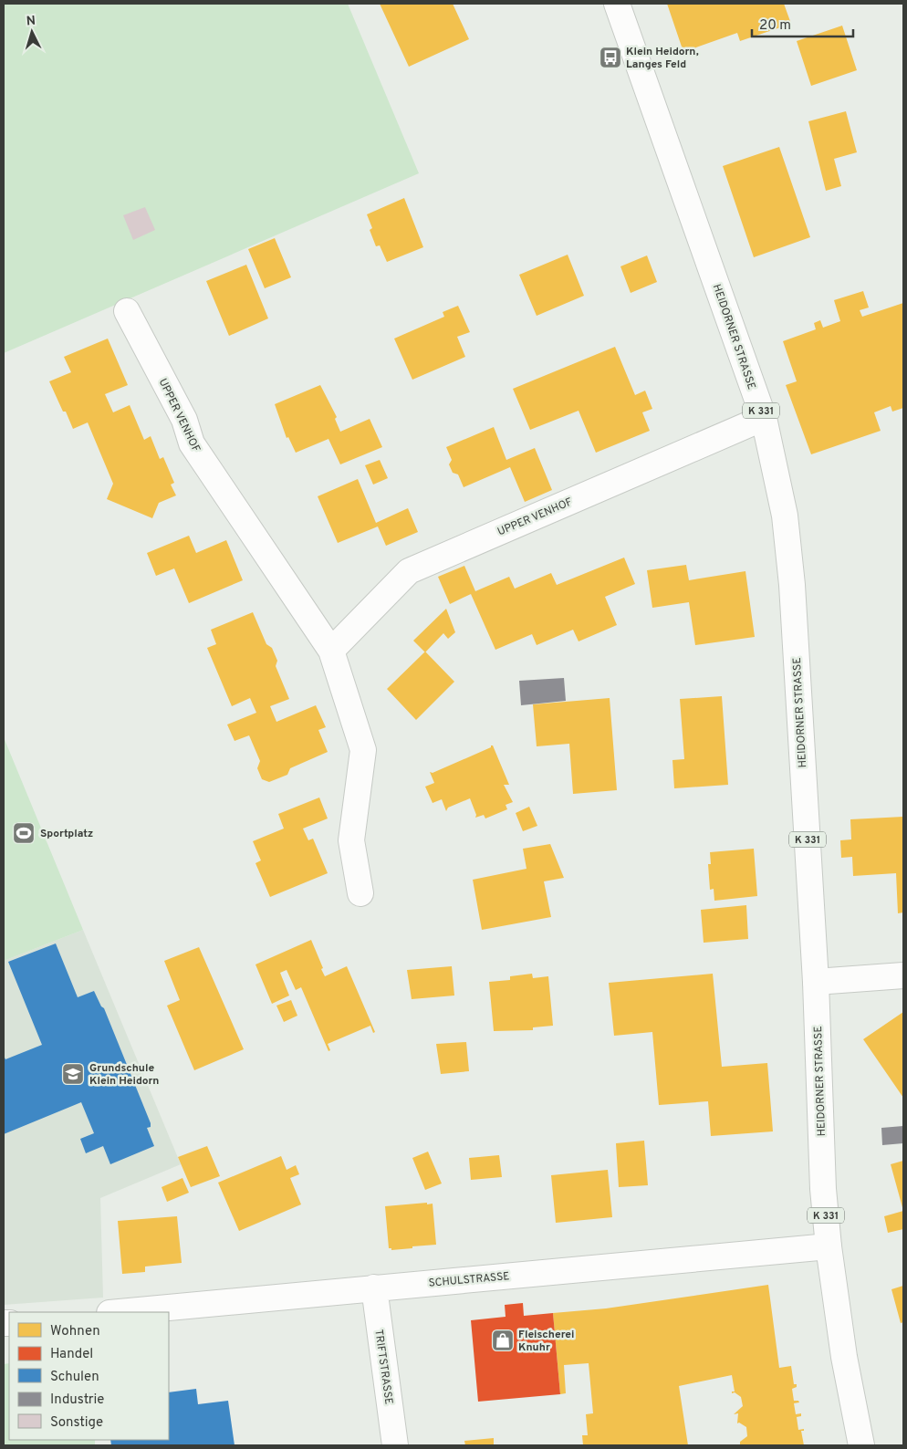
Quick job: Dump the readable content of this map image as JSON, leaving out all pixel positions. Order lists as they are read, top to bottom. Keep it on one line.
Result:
{"streets":{"street":["HEIDORNER STRASSE","K 331","UPPER VENHOF","SCHULSTRASSE","TRIFTSTRASSE"]},"crossings":[["HEIDORNER STRASSE","UPPER VENHOF"],["HEIDORNER STRASSE","SCHULSTRASSE"],["SCHULSTRASSE","TRIFTSTRASSE"]],"places":{"bus stop":["Klein Heidorn, Langes Feld"],"sports":["Sportplatz"],"school or university":["Grundschule Klein Heidorn"],"shop":["Fleischerei Knuhr"]},"legend":["Wohnen","Handel","Schulen","Industrie","Sonstige"],"scale_bar":"20 m","north":"top"}
